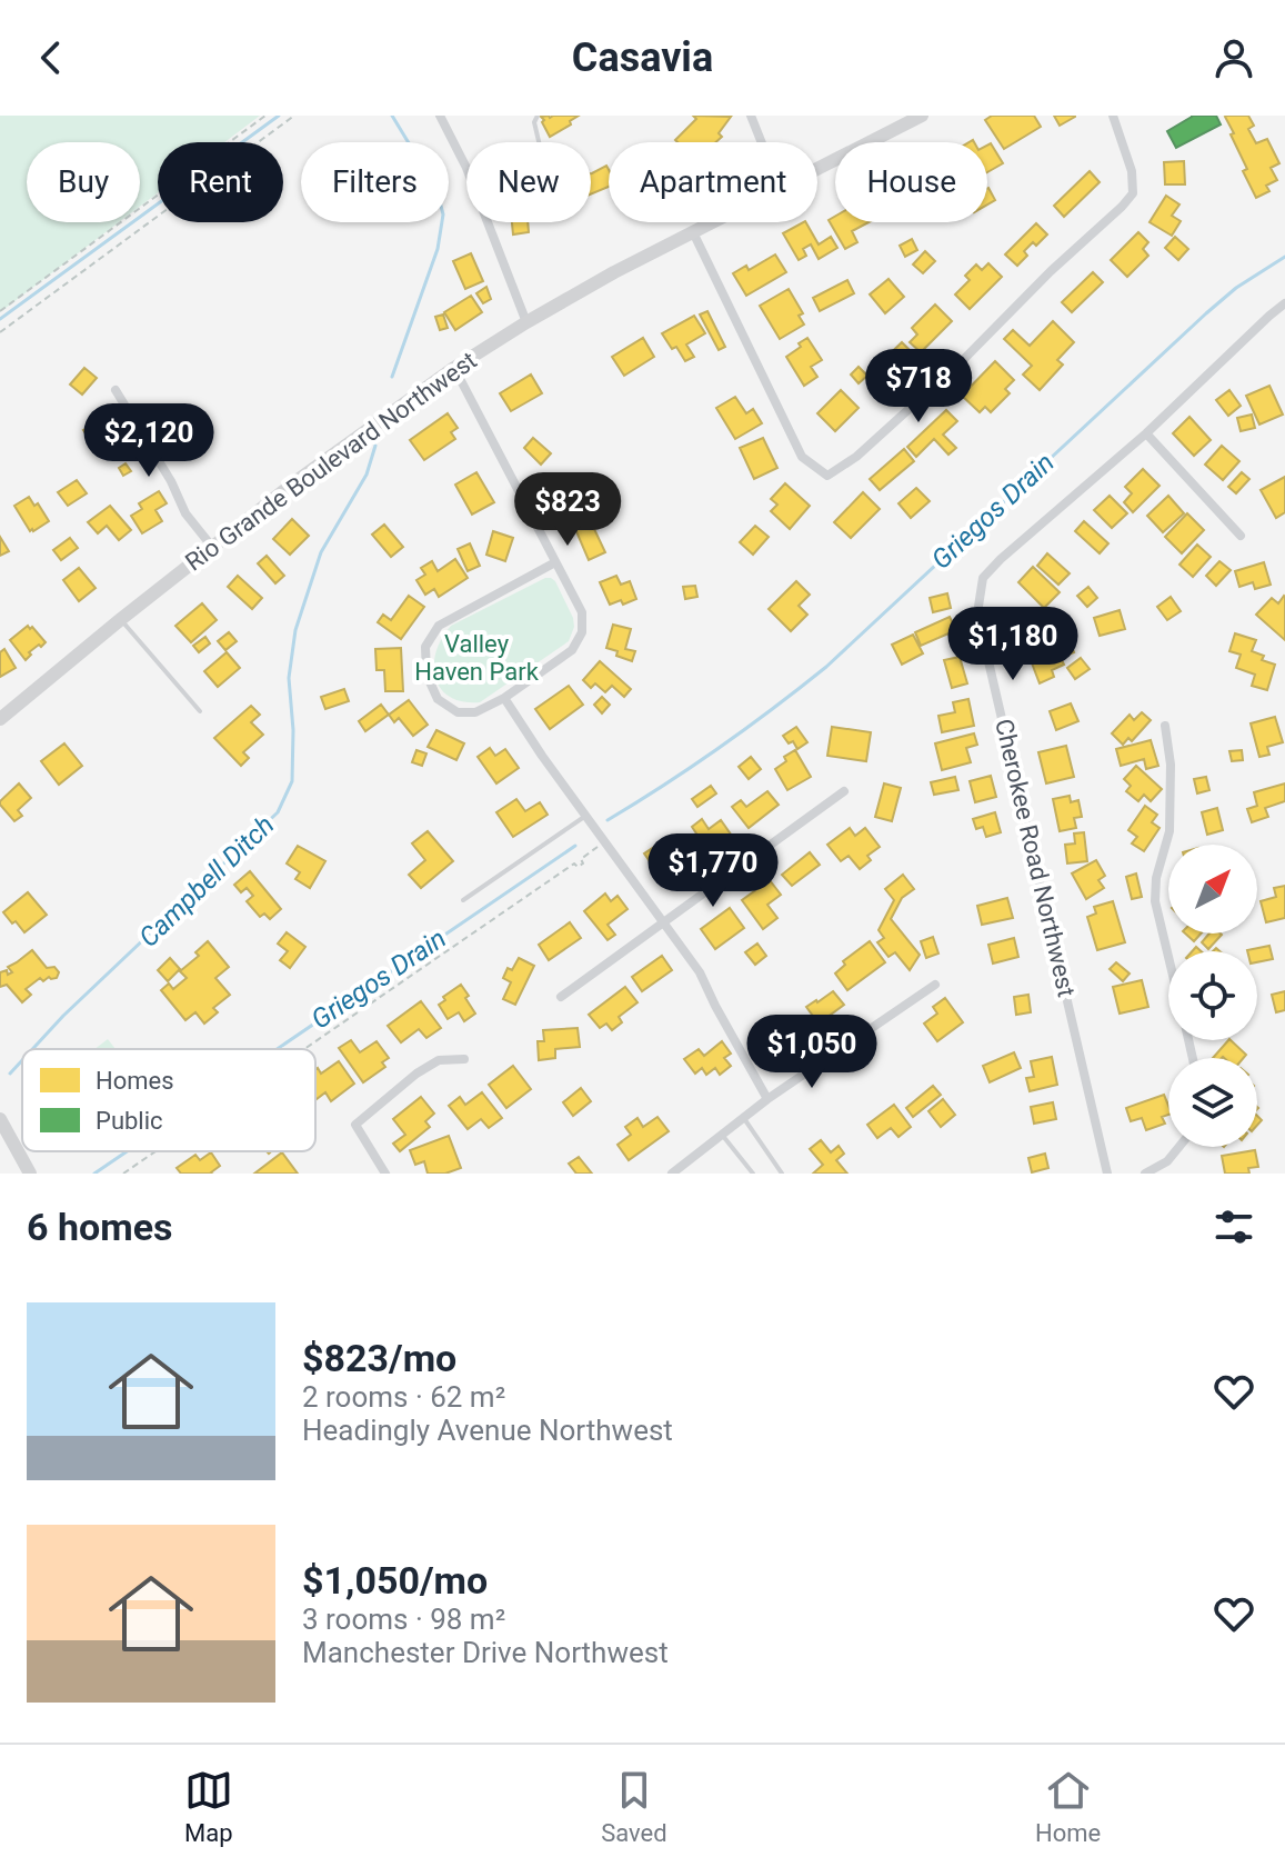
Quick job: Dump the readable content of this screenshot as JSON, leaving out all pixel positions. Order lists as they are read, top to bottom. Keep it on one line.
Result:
{"streets":{"main road":["Rio Grande Boulevard Northwest"],"street":["Cherokee Road Northwest"]},"water":["Griegos Drain","Campbell Ditch"],"parks":["Valley Haven Park"],"legend":["Homes","Public"],"north":"top right","page":{"header":"Casavia","chip":["Buy","Rent","Filters","New","Apartment","House"],"price":["$718","$2,120","$823","$1,180","$1,770","$1,050"],"heading":"6 homes","list":[{"name":"$823/mo","note":"2 rooms · 62 m² · Headingly Avenue Northwest"},{"name":"$1,050/mo","note":"3 rooms · 98 m² · Manchester Drive Northwest"}],"tabs":["Map","Saved","Home"]}}
